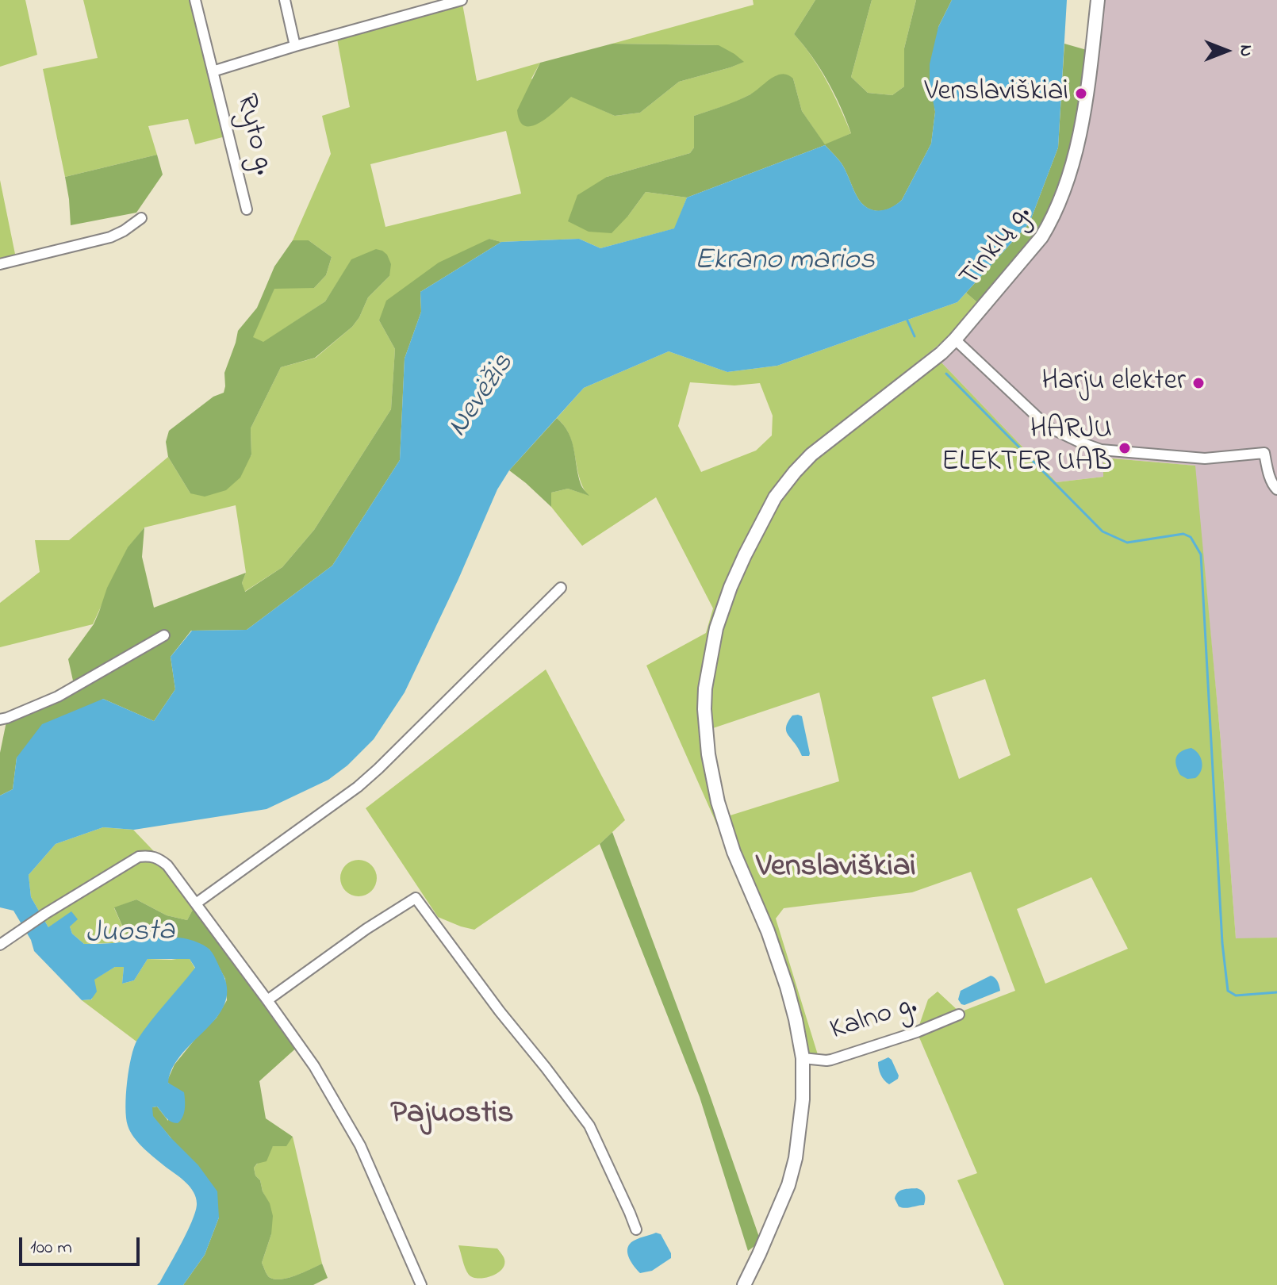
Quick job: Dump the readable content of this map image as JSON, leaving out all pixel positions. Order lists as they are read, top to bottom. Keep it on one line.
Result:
{"streets":{"main road":["Tinklų g."],"street":["Ryto g.","Kalno g."]},"crossings":[["Tinklų g.","Kalno g."]],"districts":["Venslaviškiai","Pajuostis"],"water":["Ekrano marios","Nevėžis","Juosta"],"places":["Venslaviškiai","Harju elekter","HARJU ELEKTER UAB"],"scale_bar":"100 m","north":"right"}
